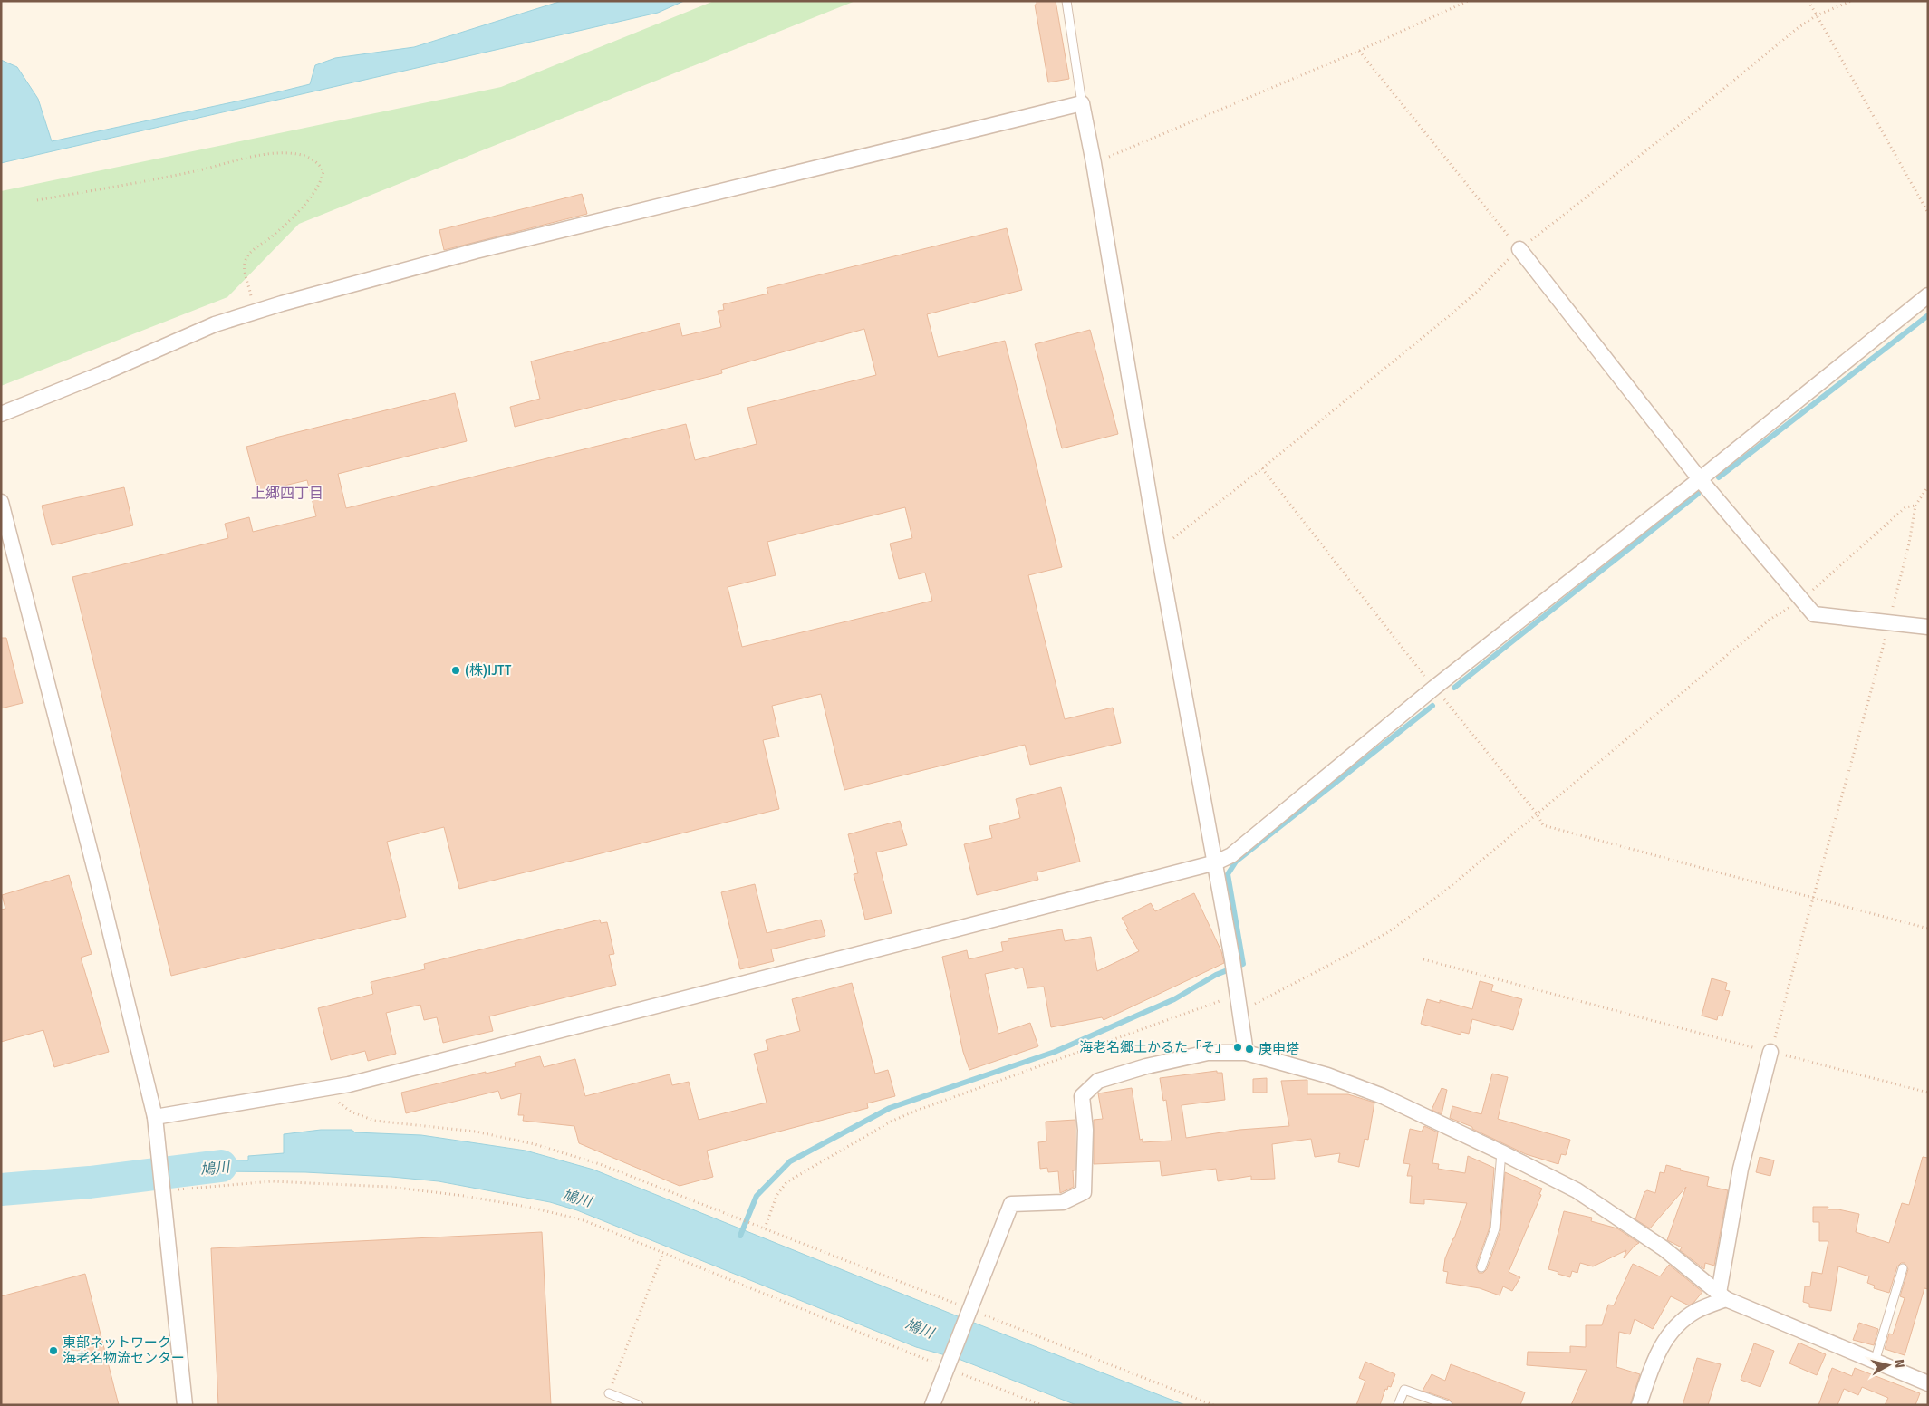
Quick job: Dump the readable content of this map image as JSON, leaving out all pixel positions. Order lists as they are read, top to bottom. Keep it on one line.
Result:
{"districts":["上郷四丁目"],"water":["鳩川"],"places":["(株)IJTT","海老名郷土かるた「そ」","庚申塔","東部ネットワーク 海老名物流センター"],"north":"right"}
